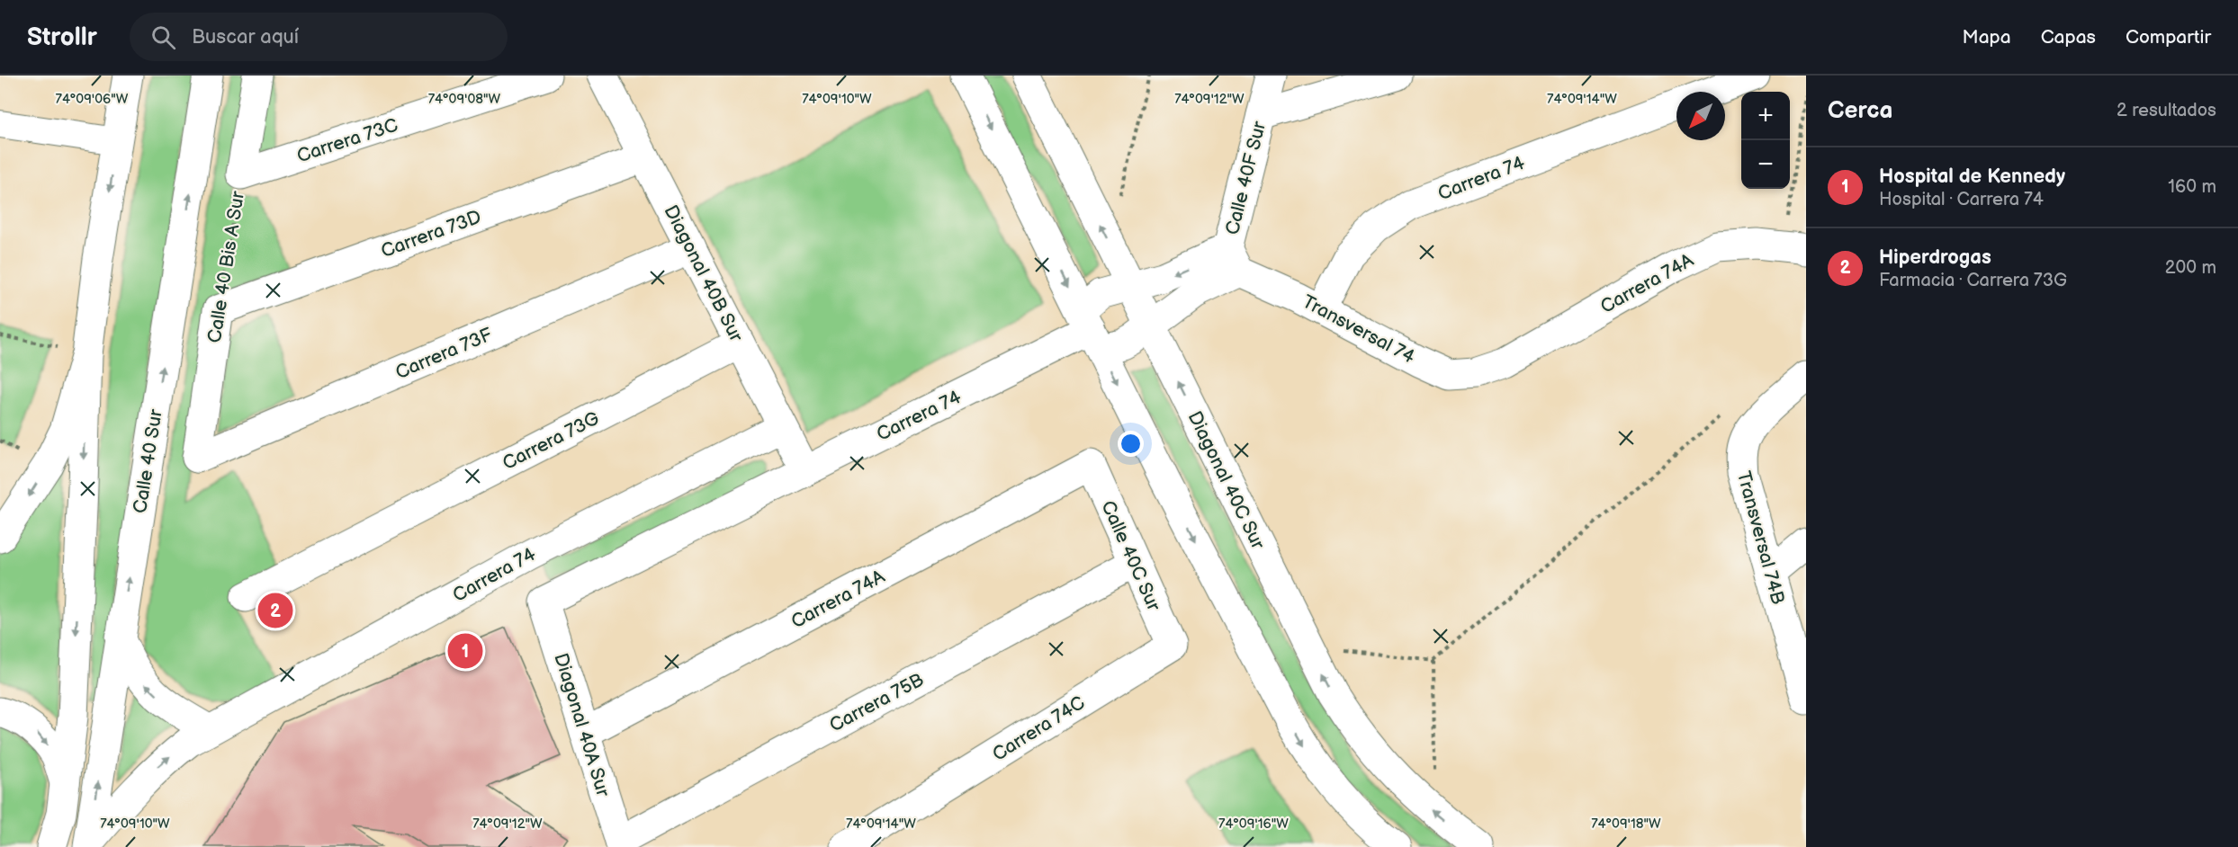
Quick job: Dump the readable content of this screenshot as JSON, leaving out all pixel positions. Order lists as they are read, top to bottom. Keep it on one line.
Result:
{"streets":{"street":["Carrera 73C","Calle 40F Sur","Carrera 74","Carrera 73D","Calle 40 Bis A Sur","Diagonal 40B Sur","Carrera 74A","Transversal 74","Carrera 73F","Carrera 73G","Calle 40 Sur","Diagonal 40C Sur","Transversal 74B","Calle 40C Sur","Carrera 75B","Diagonal 40A Sur","Carrera 74C"]},"crossings":[["Carrera 73C","Calle 40 Bis A Sur"],["Calle 40F Sur","Carrera 74"],["Calle 40F Sur","Transversal 74"],["Carrera 74","Diagonal 40B Sur"],["Carrera 74","Transversal 74"],["Carrera 74","Calle 40 Sur"],["Carrera 74","Diagonal 40C Sur"],["Carrera 74","Diagonal 40A Sur"],["Carrera 73D","Calle 40 Bis A Sur"],["Carrera 73D","Diagonal 40B Sur"],["Calle 40 Bis A Sur","Carrera 73F"],["Diagonal 40B Sur","Carrera 73F"],["Diagonal 40B Sur","Carrera 73G"],["Carrera 74A","Transversal 74"],["Carrera 74A","Calle 40C Sur"],["Carrera 74A","Diagonal 40A Sur"],["Calle 40C Sur","Carrera 75B"],["Calle 40C Sur","Carrera 74C"],["Carrera 75B","Diagonal 40A Sur"]],"north":"bottom left","page":{"header":"Strollr","search":"Buscar aquí","nav":["Mapa","Capas","Compartir"],"heading":["Cerca","2 resultados"],"map_buttons":["+","−"],"list":[{"mark":"1","name":"Hospital de Kennedy","note":"Hospital · Carrera 74","value":"160 m"},{"mark":"2","name":"Hiperdrogas","note":"Farmacia · Carrera 73G","value":"200 m"}],"pins":["2","1"]},"coordinates":["74°09'08\"W","74°09'06\"W","74°09'10\"W","74°09'12\"W","74°09'14\"W","74°09'16\"W","74°09'18\"W"]}
